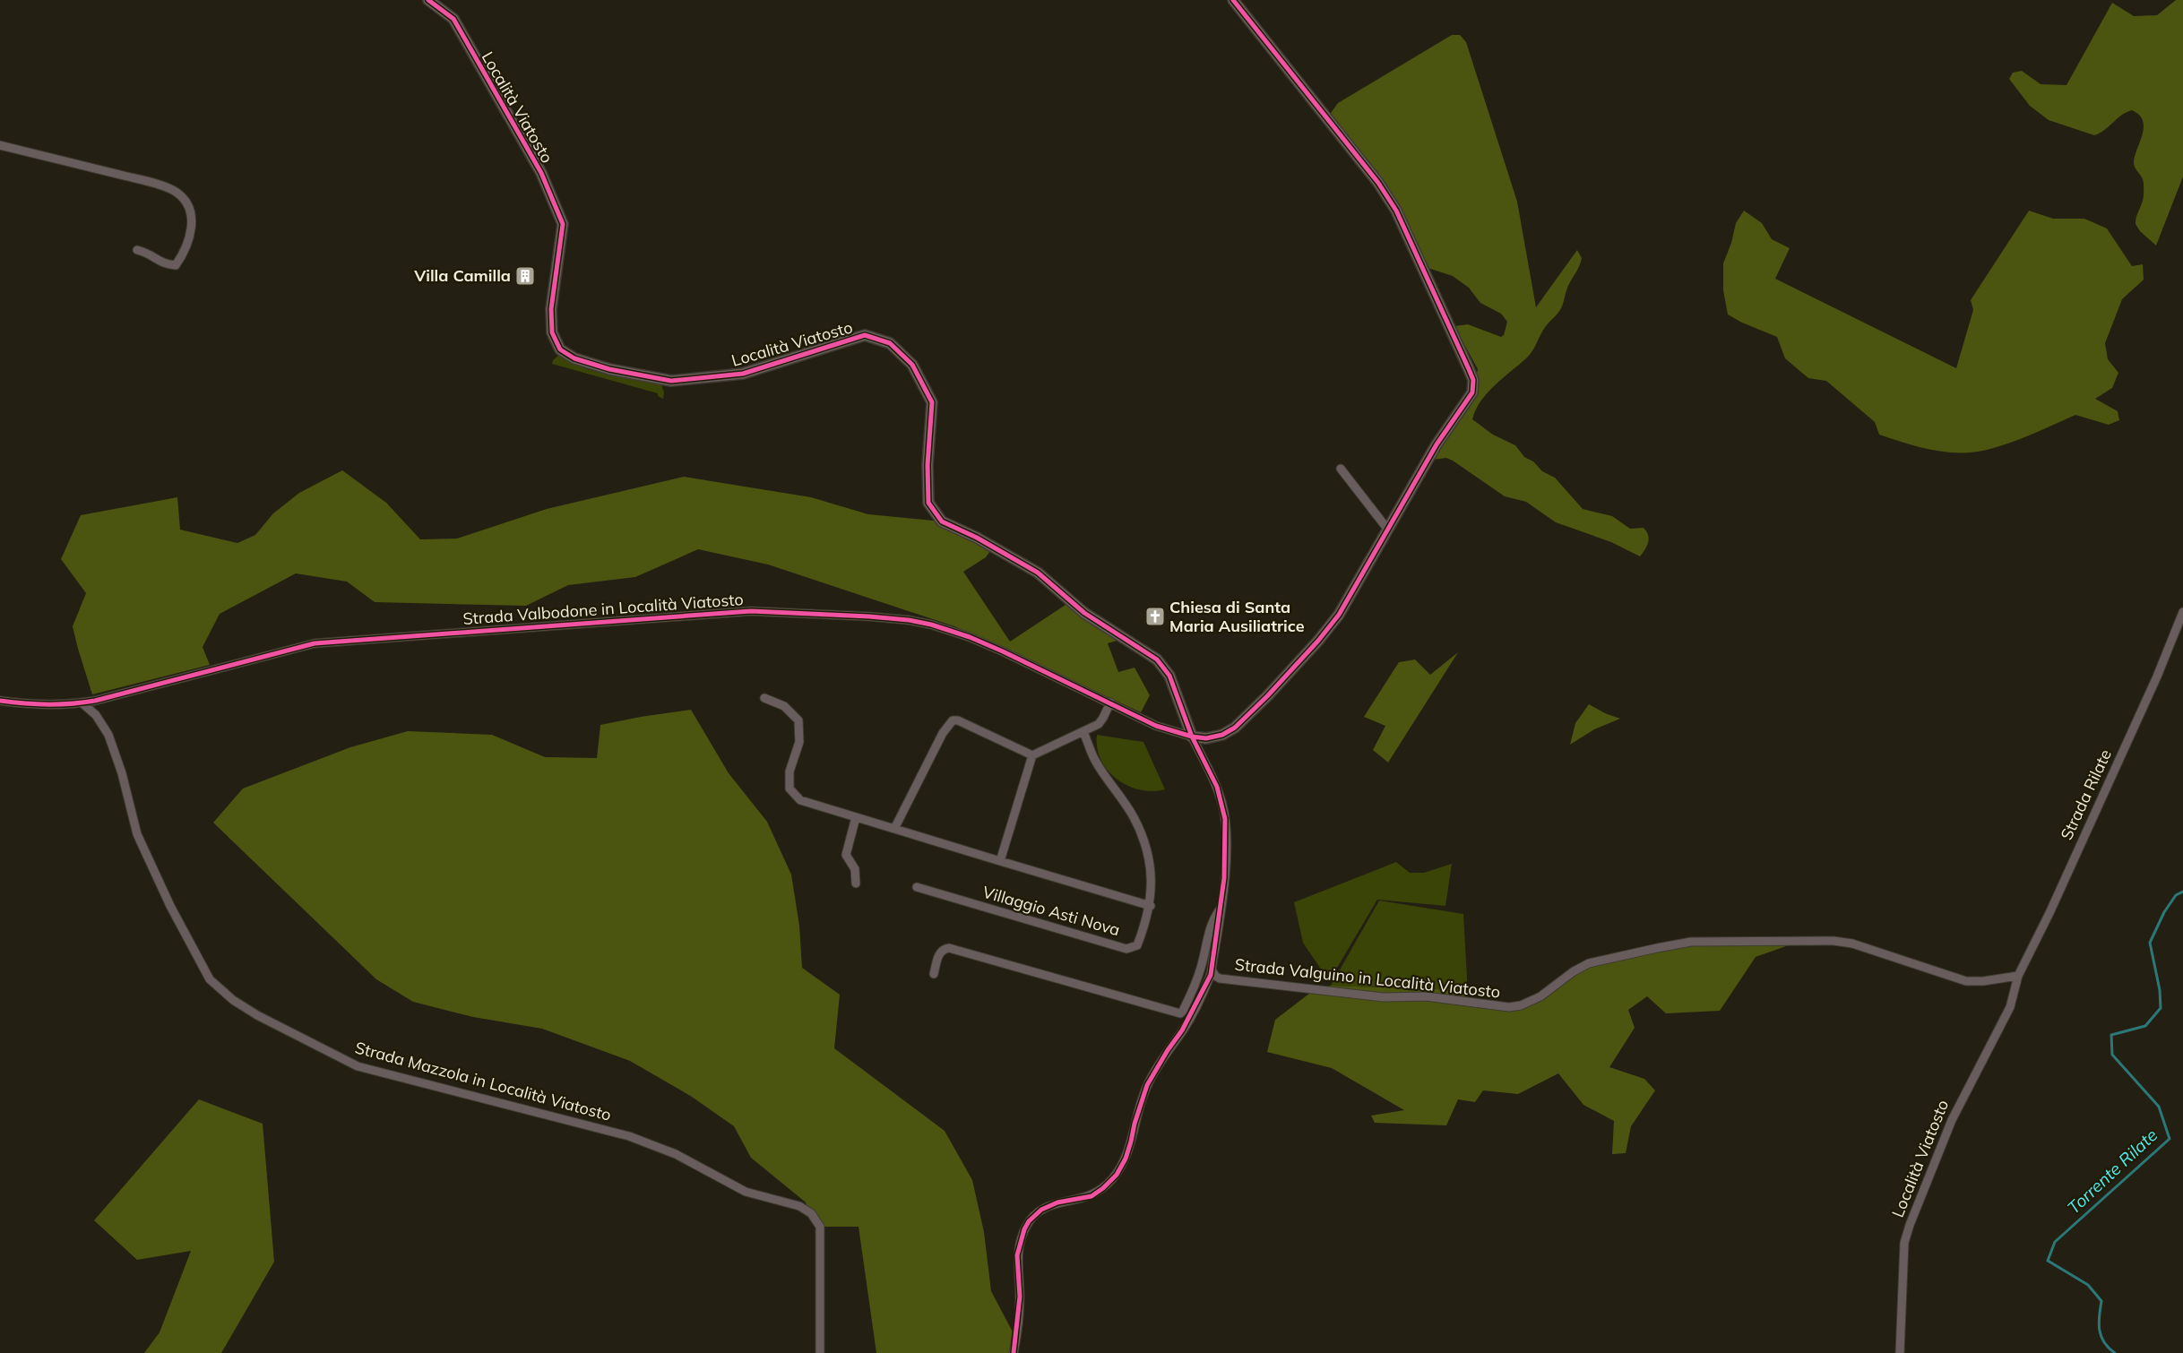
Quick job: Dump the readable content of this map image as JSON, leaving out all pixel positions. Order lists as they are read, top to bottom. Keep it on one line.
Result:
{"streets":{"street":["Località Viatosto","Strada Valbodone in Località Viatosto","Strada Rilate","Villaggio Asti Nova","Strada Valguino in Località Viatosto","Strada Mazzola in Località Viatosto"]},"crossings":[["Località Viatosto","Strada Valbodone in Località Viatosto"],["Località Viatosto","Strada Rilate"],["Strada Valbodone in Località Viatosto","Strada Mazzola in Località Viatosto"],["Strada Rilate","Strada Valguino in Località Viatosto"]],"water":["Torrente Rilate"],"places":{"building":["Villa Camilla"],"church":["Chiesa di Santa Maria Ausiliatrice"]}}
